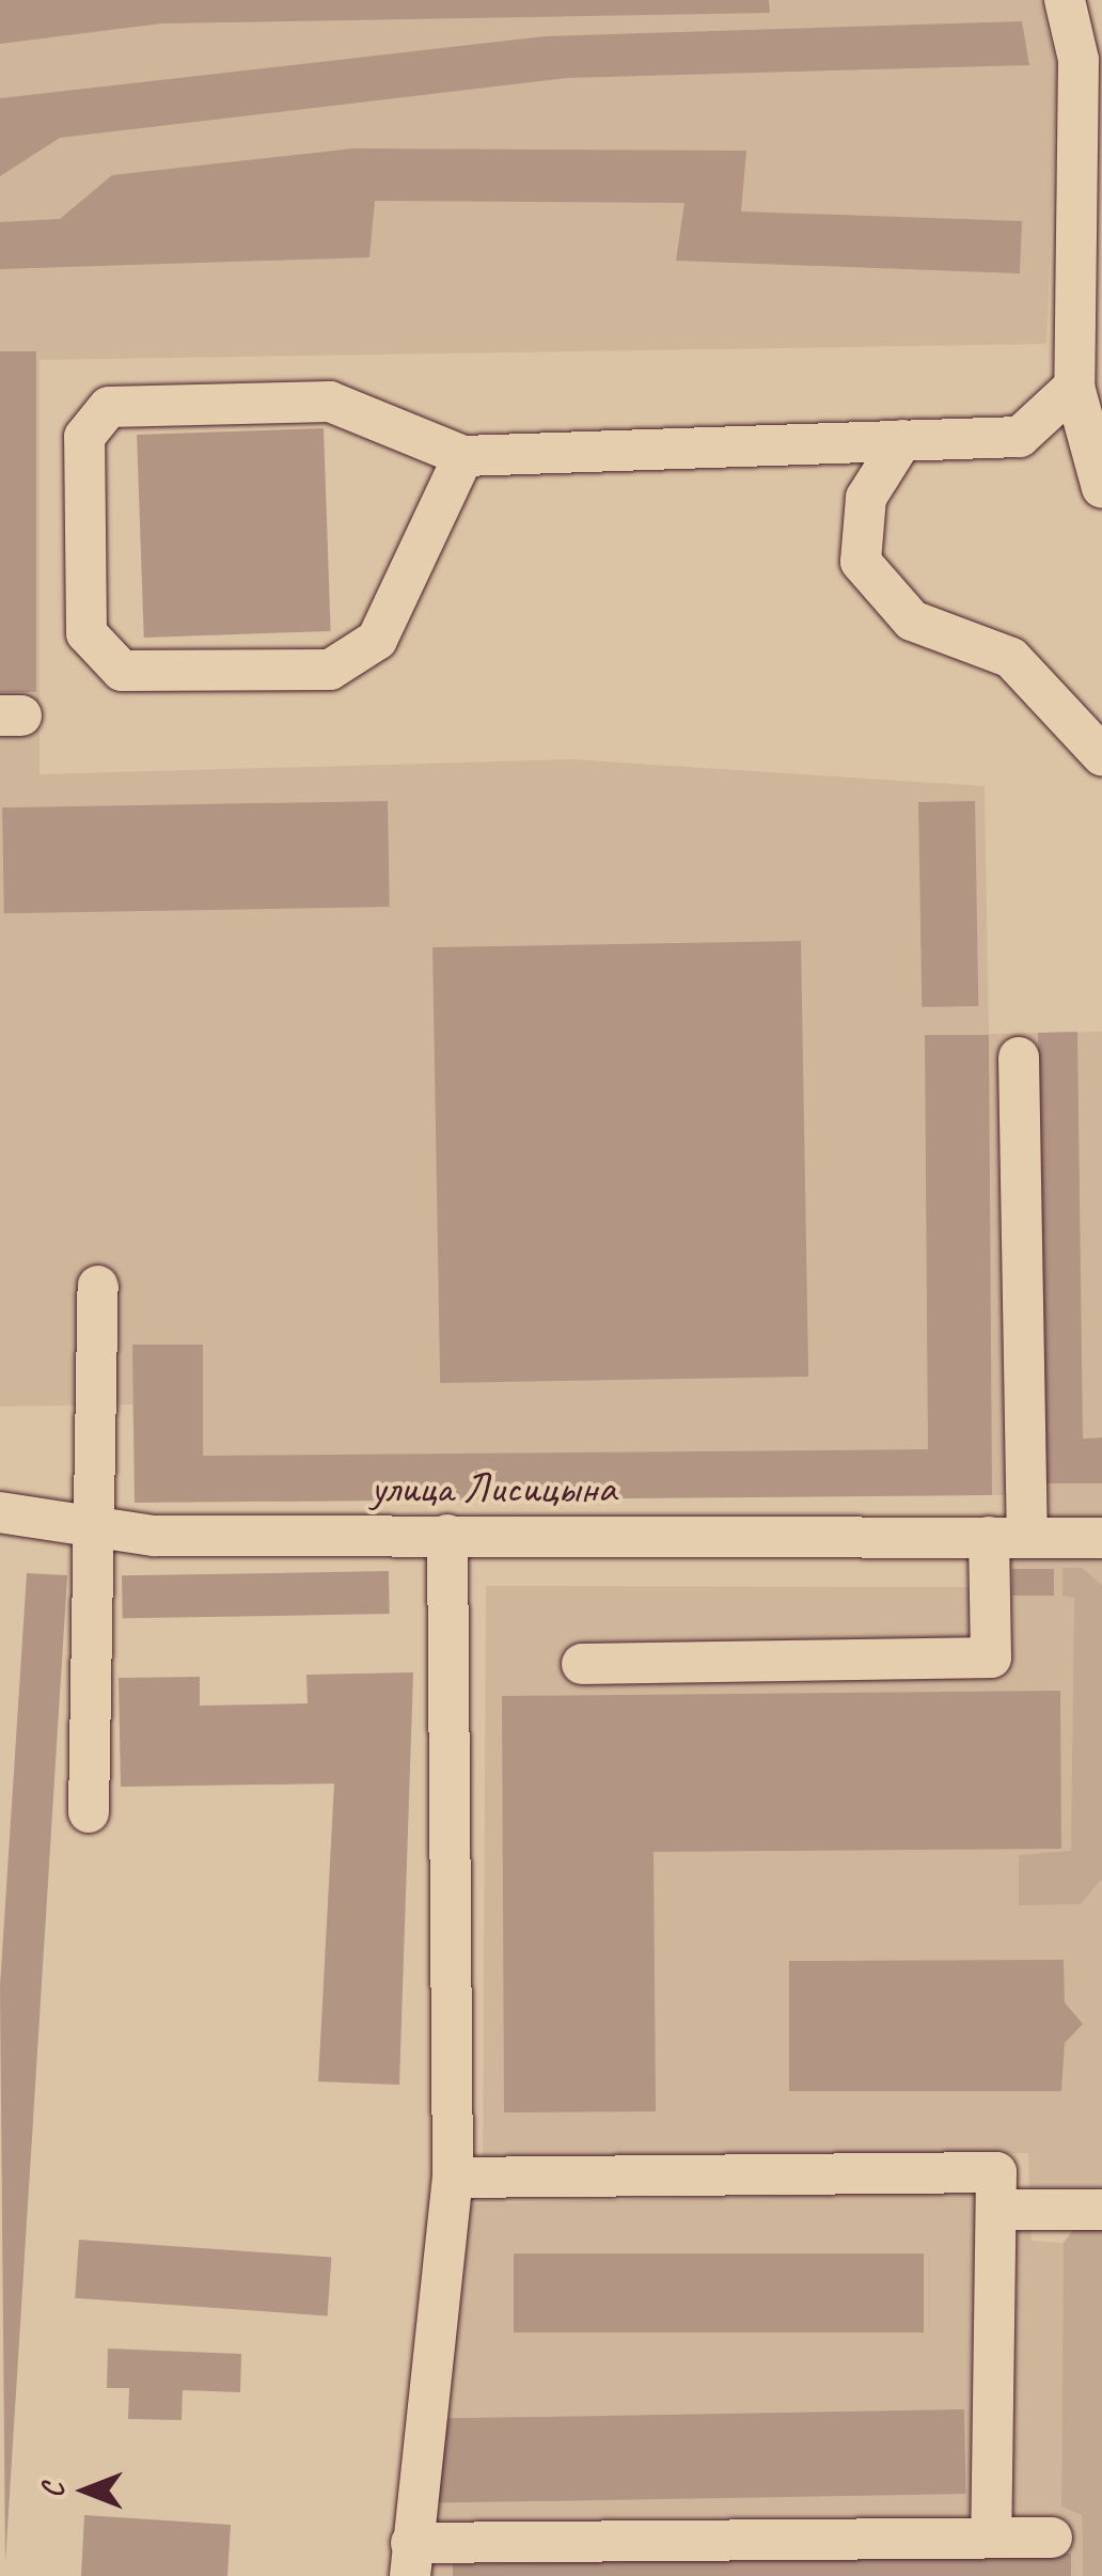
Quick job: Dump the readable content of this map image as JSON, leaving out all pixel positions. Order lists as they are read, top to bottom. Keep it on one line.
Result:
{"streets":{"street":["улица Лисицына"]},"north":"left"}
